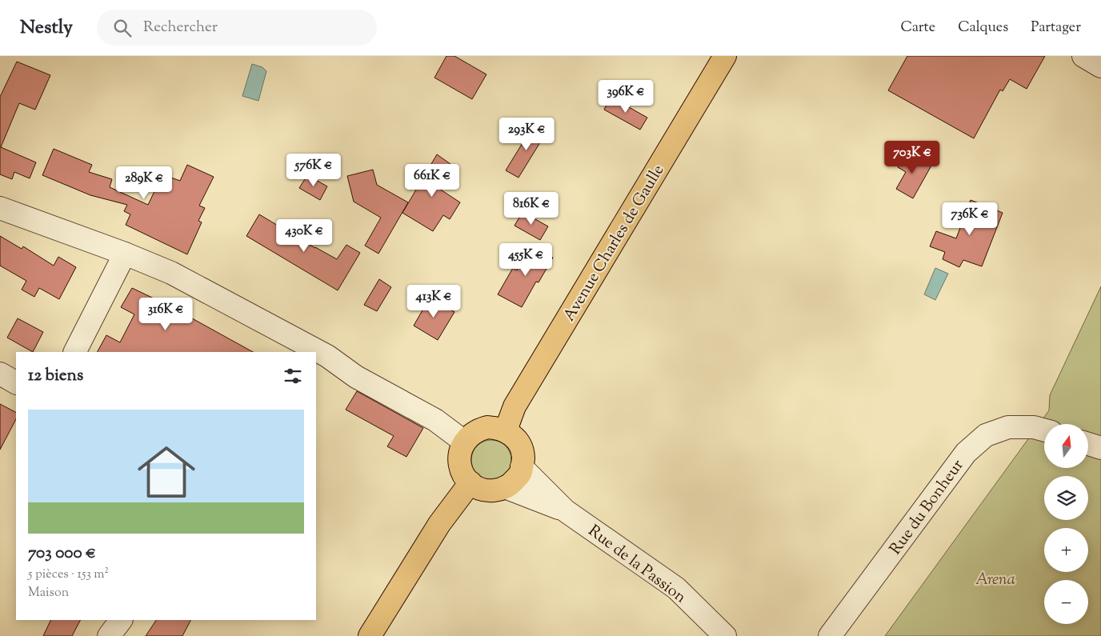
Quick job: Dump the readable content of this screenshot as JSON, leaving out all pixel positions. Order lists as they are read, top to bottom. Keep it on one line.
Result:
{"streets":{"main road":["Avenue Charles de Gaulle"],"street":["Rue du Bonheur","Rue de la Passion"]},"parks":["Arena"],"north":"top","page":{"header":"Nestly","search":"Rechercher","nav":["Carte","Calques","Partager"],"price":["396K €","293K €","703K €","576K €","661K €","289K €","816K €","736K €","430K €","455K €","413K €","316K €"],"heading":"12 biens","list":[{"name":"703 000 €","note":"5 pièces · 153 m² · Maison"}],"map_buttons":["+","−"]}}
